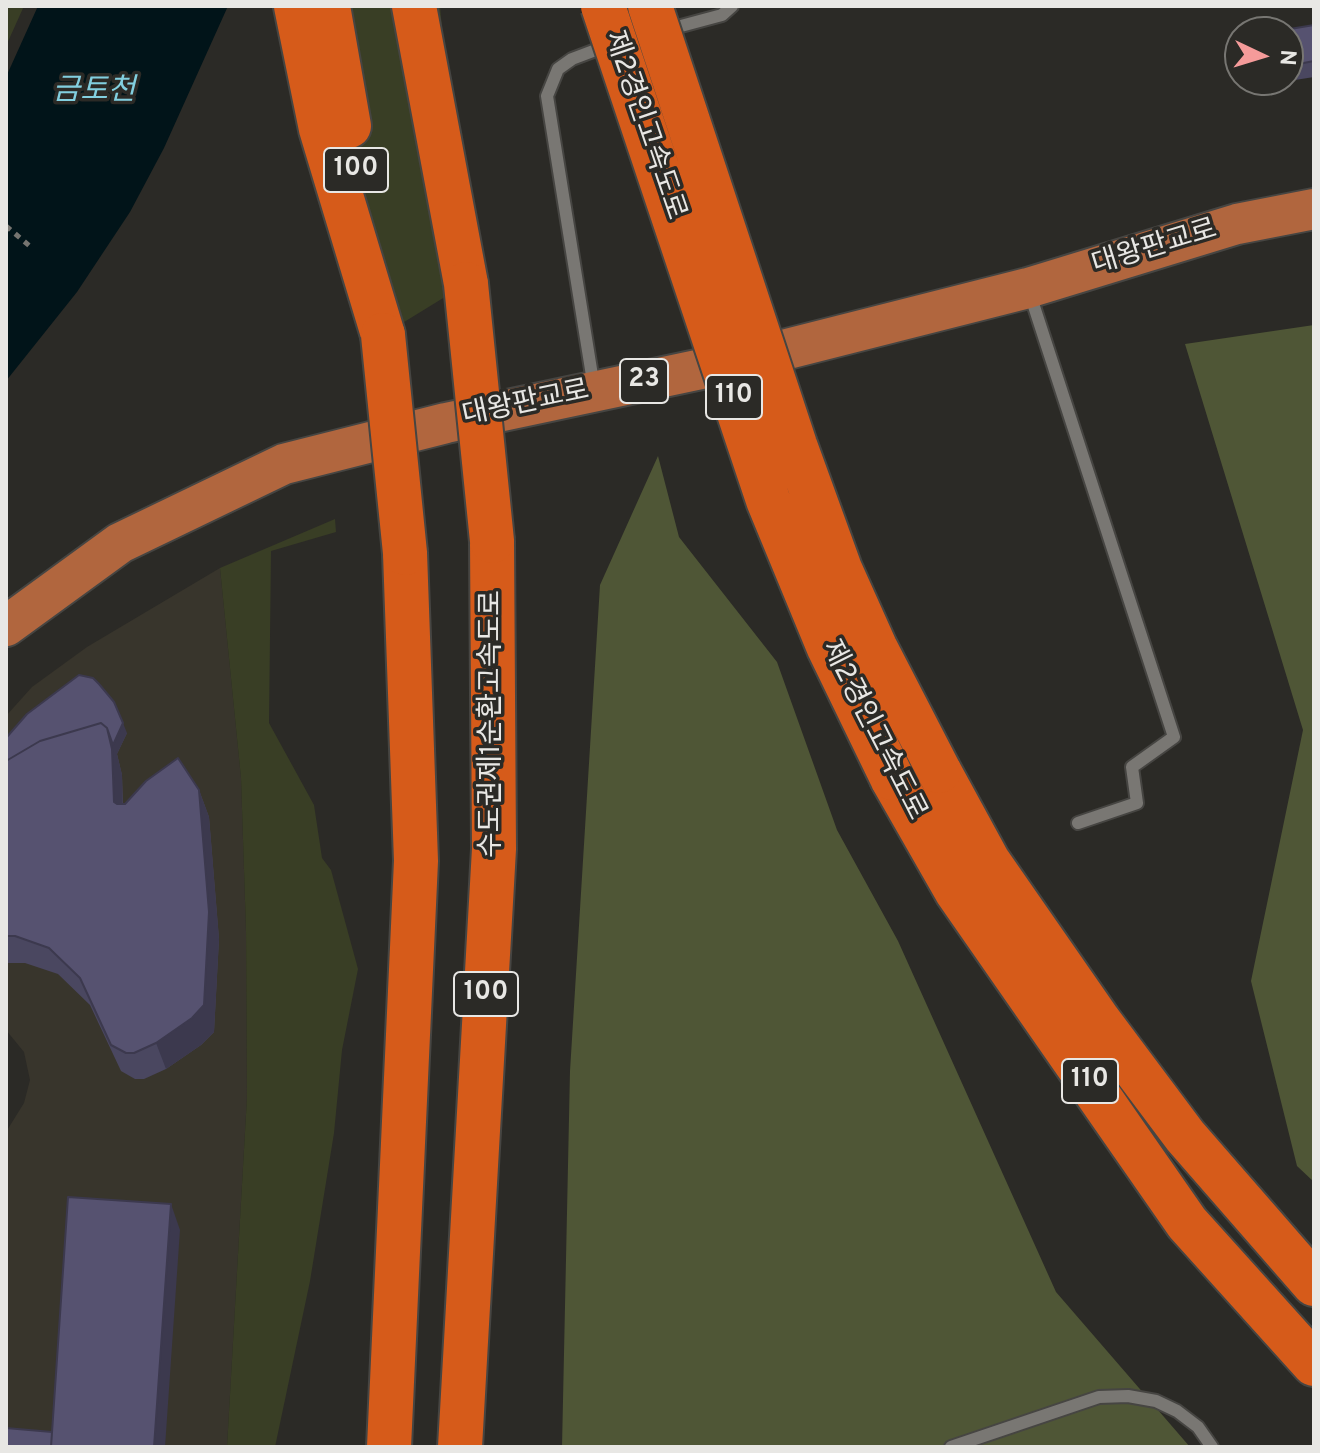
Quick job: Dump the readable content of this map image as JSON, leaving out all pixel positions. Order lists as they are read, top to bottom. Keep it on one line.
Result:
{"streets":{"highway":["제2경인고속도로","100","110","수도권제1순환고속도로"],"main road":["대왕판교로","23"]},"water":["금토천"],"north":"right"}
